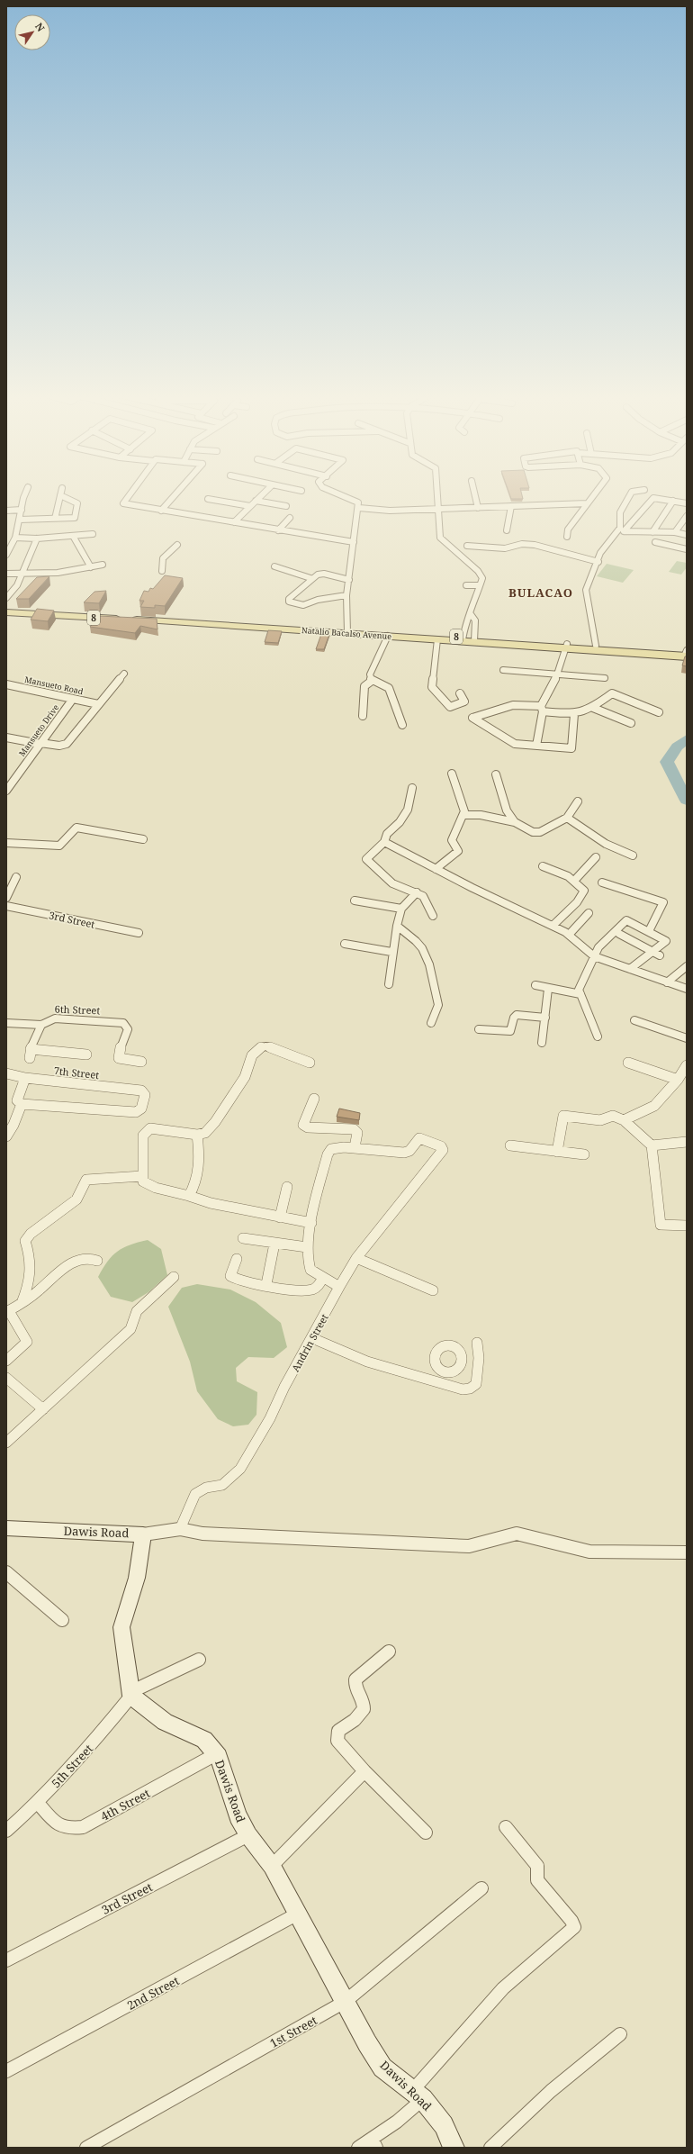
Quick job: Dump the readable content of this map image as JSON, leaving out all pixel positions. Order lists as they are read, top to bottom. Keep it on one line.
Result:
{"streets":{"main road":["8","Natalio Bacalso Avenue"],"street":["Mansueto Road","Mansueto Drive","3rd Street","6th Street","7th Street","Andrin Street","Dawis Road","5th Street","4th Street","2nd Street","1st Street"]},"crossings":[["Mansueto Road","Mansueto Drive"],["3rd Street","Dawis Road"],["Dawis Road","5th Street"],["Dawis Road","4th Street"],["Dawis Road","2nd Street"],["Dawis Road","1st Street"],["5th Street","4th Street"]],"districts":["BULACAO"],"north":"top right"}
